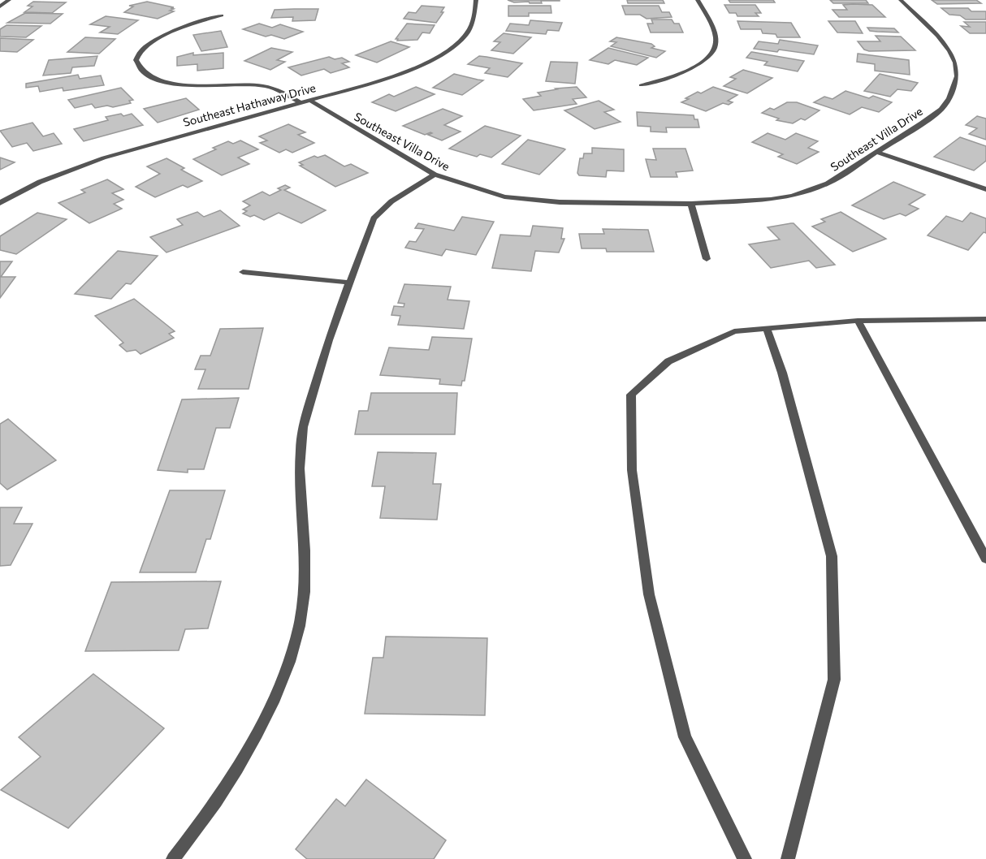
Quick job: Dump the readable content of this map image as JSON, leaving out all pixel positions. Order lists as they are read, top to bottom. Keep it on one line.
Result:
{"streets":{"street":["Southeast Hathaway Drive","Southeast Villa Drive"]},"crossings":[["Southeast Hathaway Drive","Southeast Villa Drive"]]}
